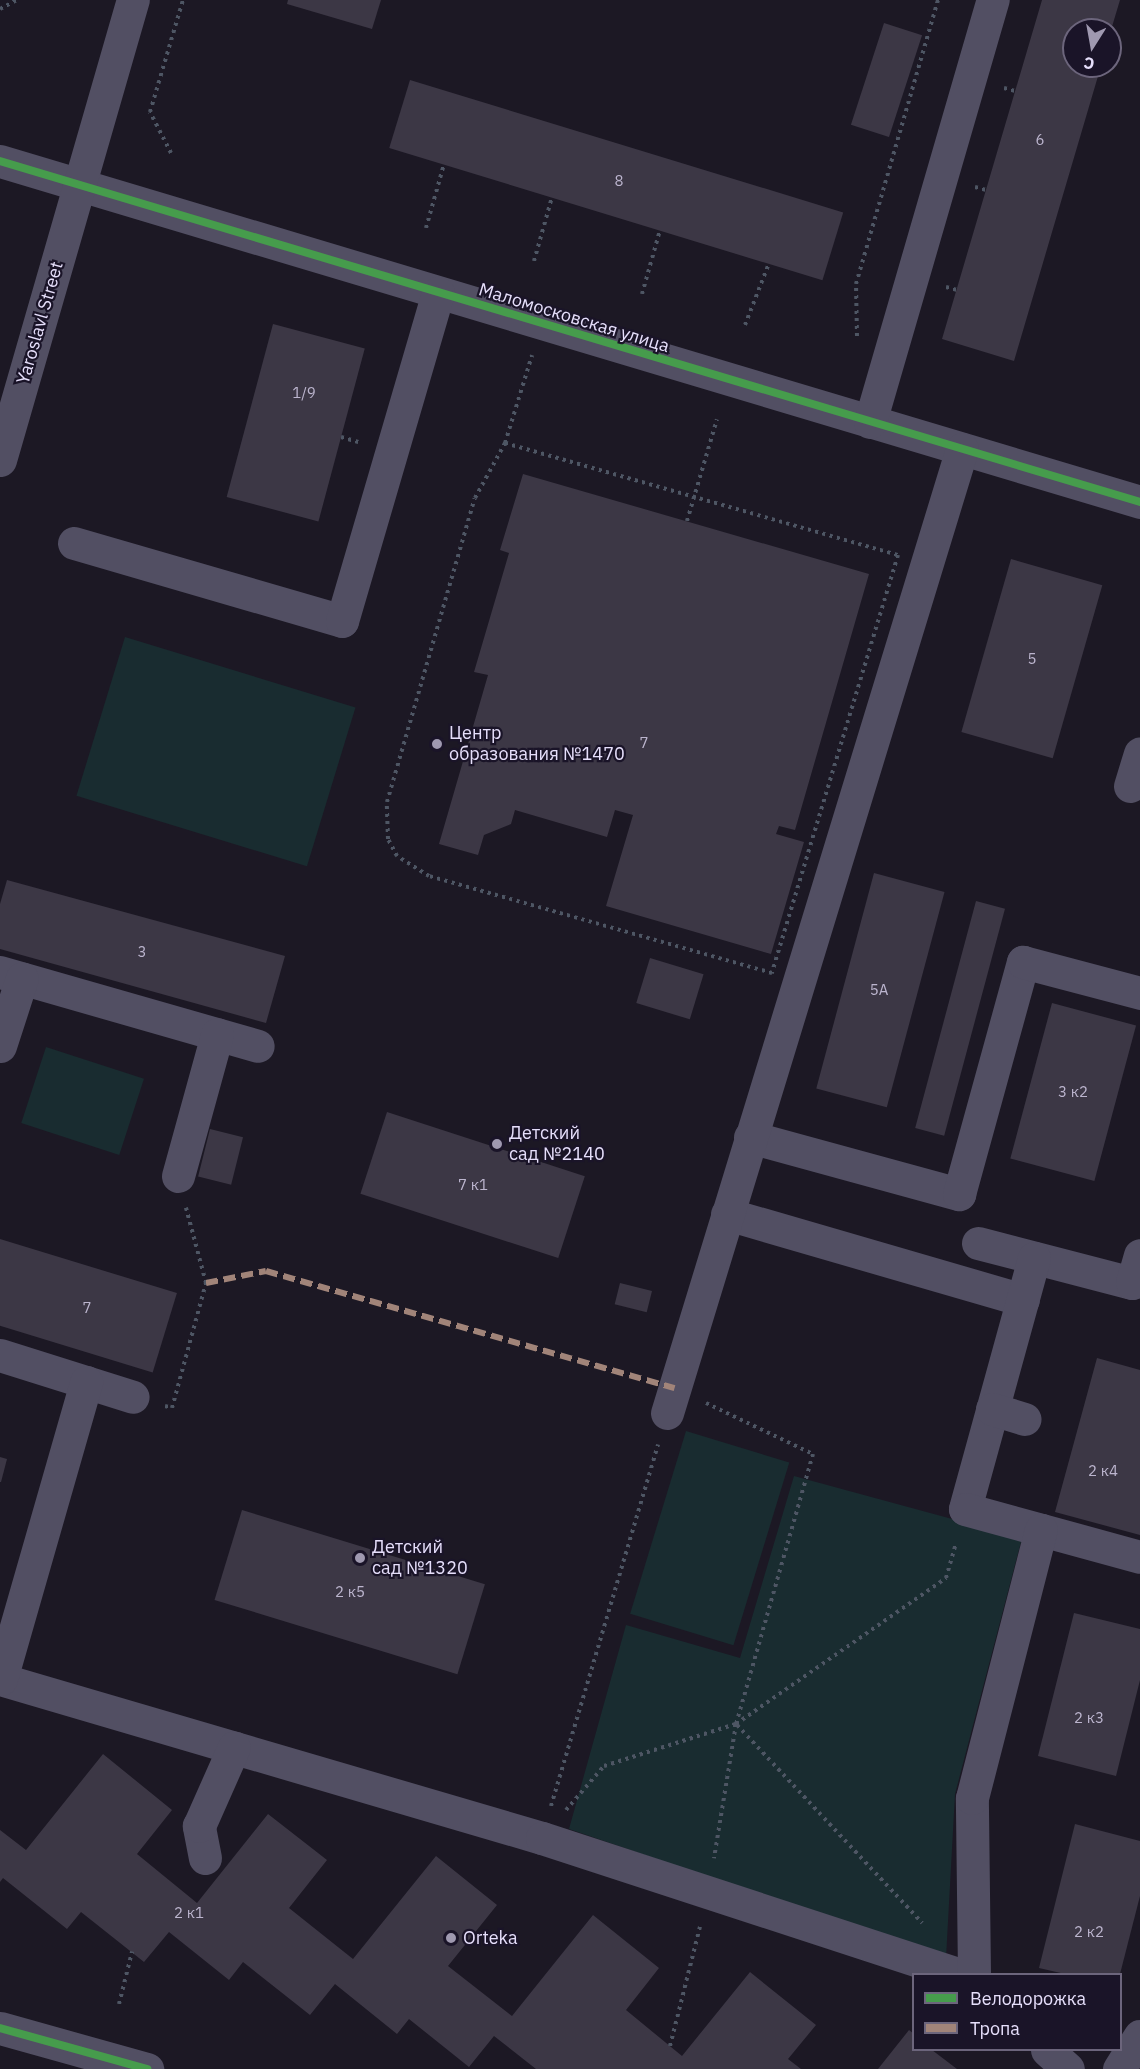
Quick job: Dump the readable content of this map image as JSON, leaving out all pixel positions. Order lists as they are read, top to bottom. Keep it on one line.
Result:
{"streets":{"street":["Маломосковская улица","Yaroslavl Street"]},"crossings":[["Маломосковская улица","Yaroslavl Street"]],"places":["Центр образования №1470","Детский сад №2140","Детский сад №1320","Orteka"],"house_numbers":["6","8","1/9","5","7","3","5А","3 к2","7 к1","7","2 к4","2 к5","2 к3","2 к1","2 к2"],"legend":["Велодорожка","Тропа"],"north":"bottom"}
